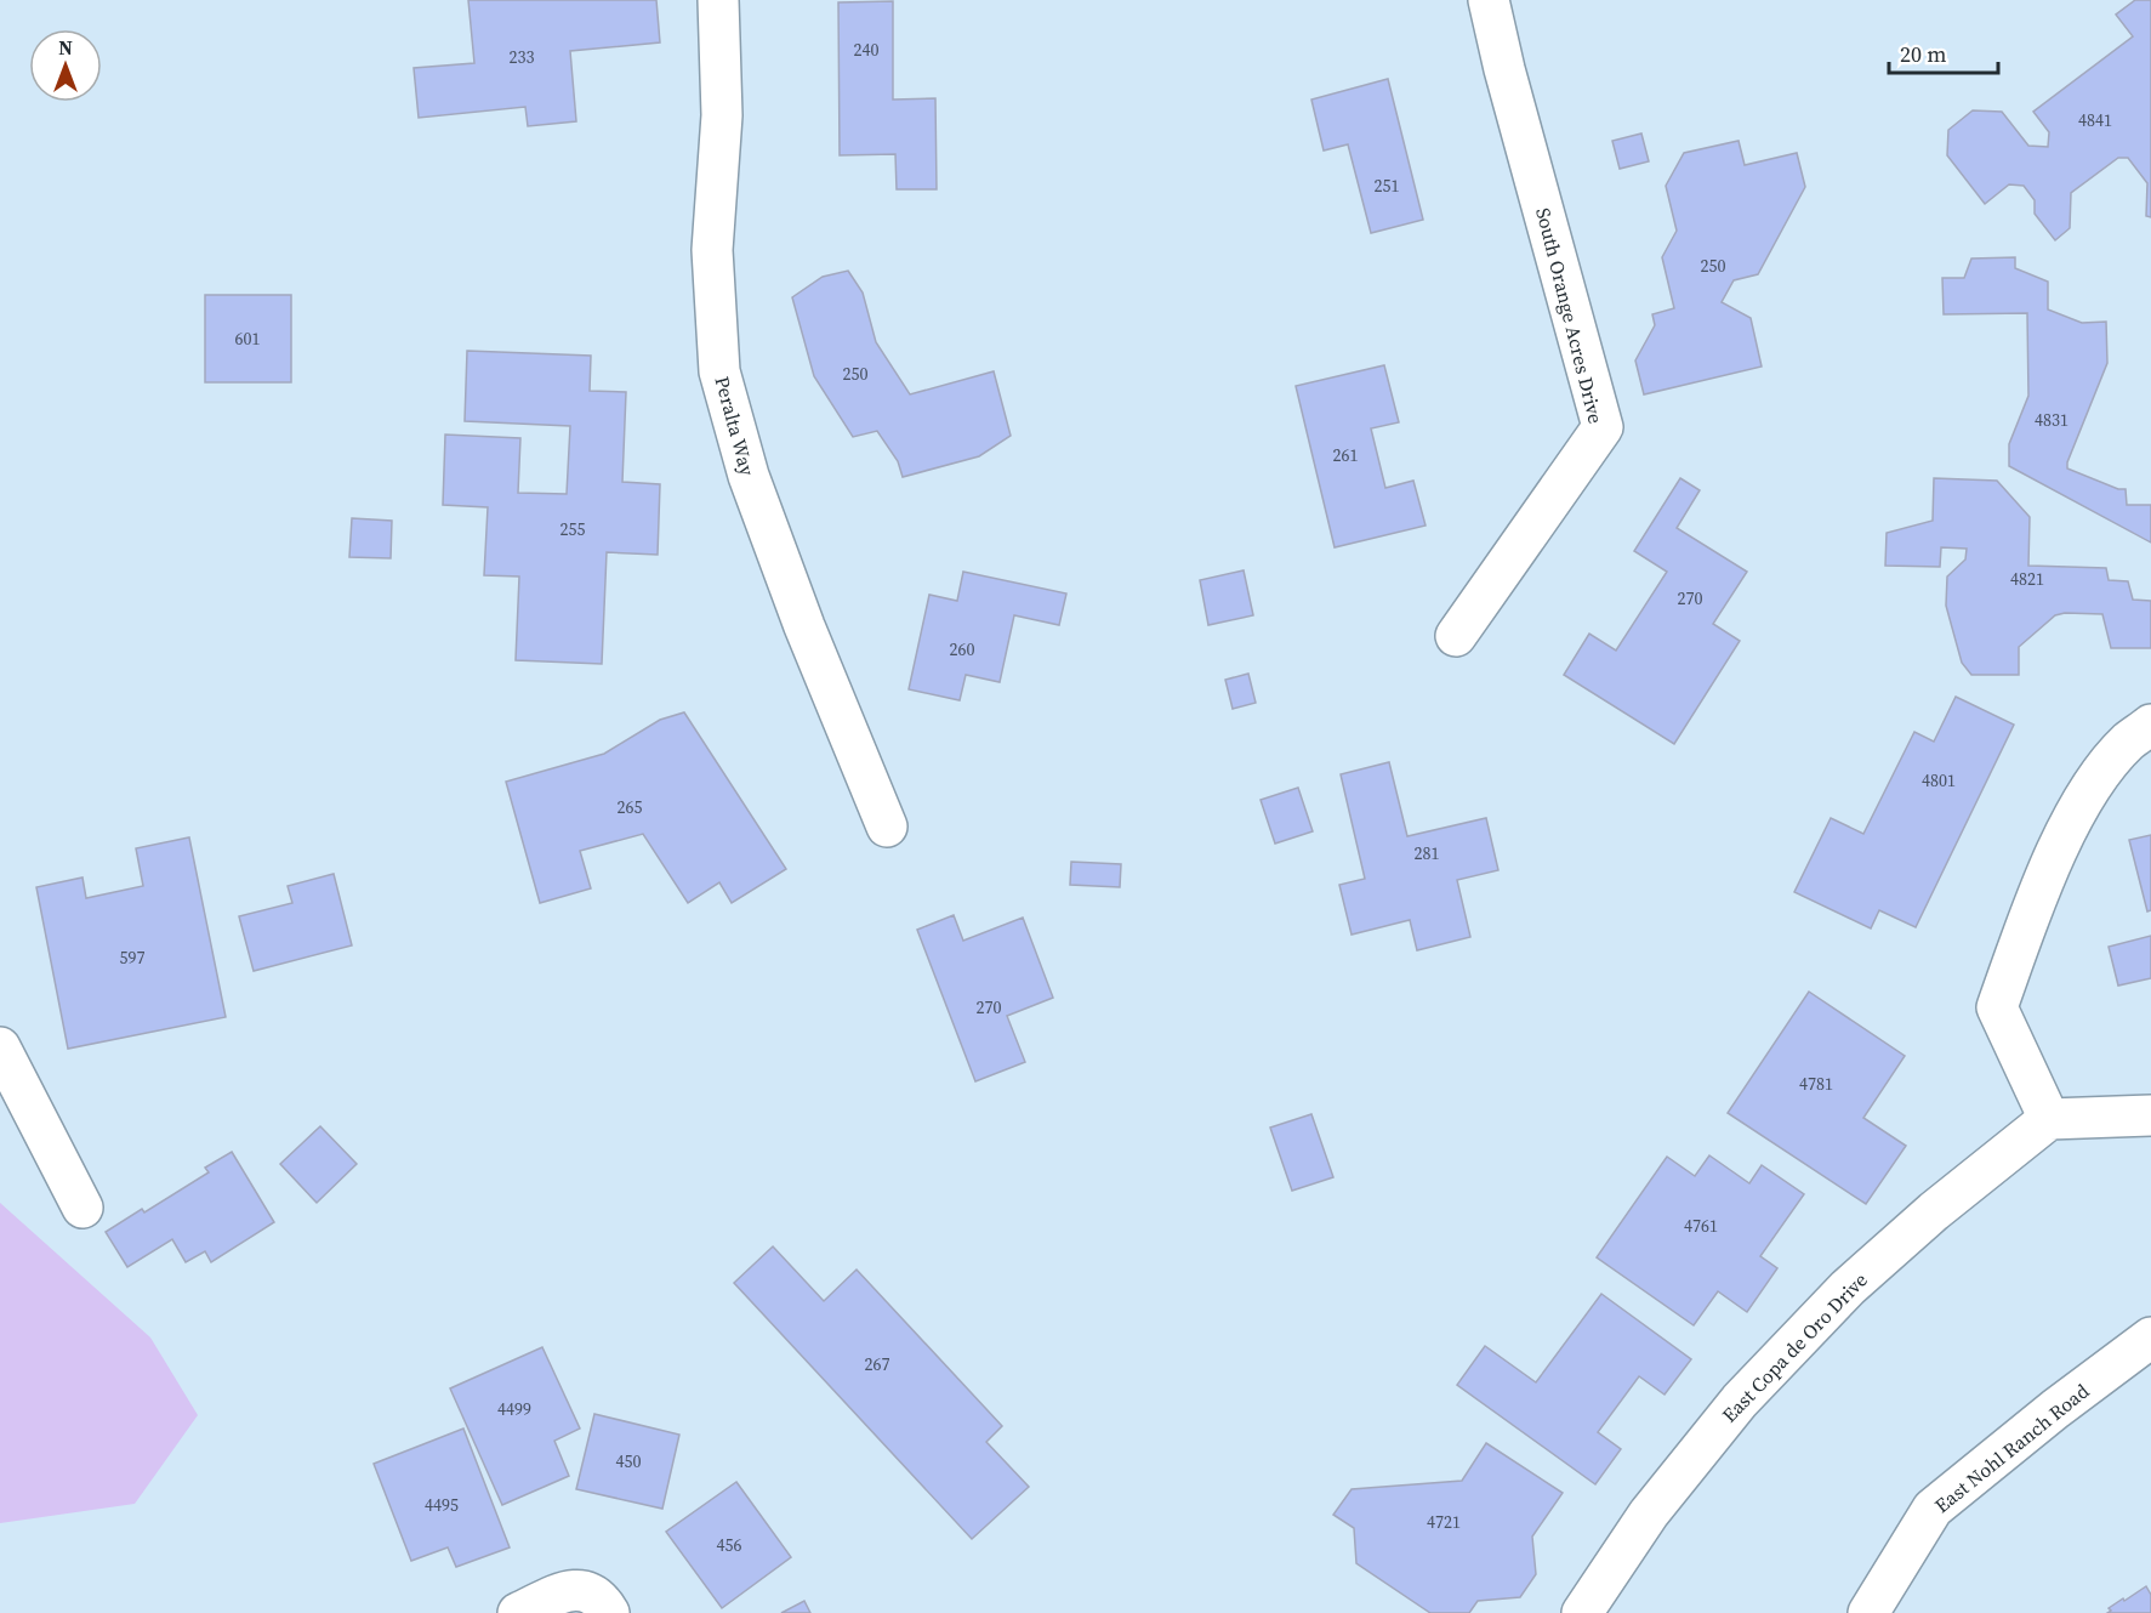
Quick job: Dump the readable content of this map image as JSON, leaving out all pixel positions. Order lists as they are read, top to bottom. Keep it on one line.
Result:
{"streets":{"street":["South Orange Acres Drive","Peralta Way","East Copa de Oro Drive","East Nohl Ranch Road"]},"house_numbers":["240","233","4841","251","250","601","250","4831","261","255","4821","270","260","4801","265","281","597","270","4781","4761","267","4499","450","4495","4721","456"],"scale_bar":"20 m","north":"top"}
